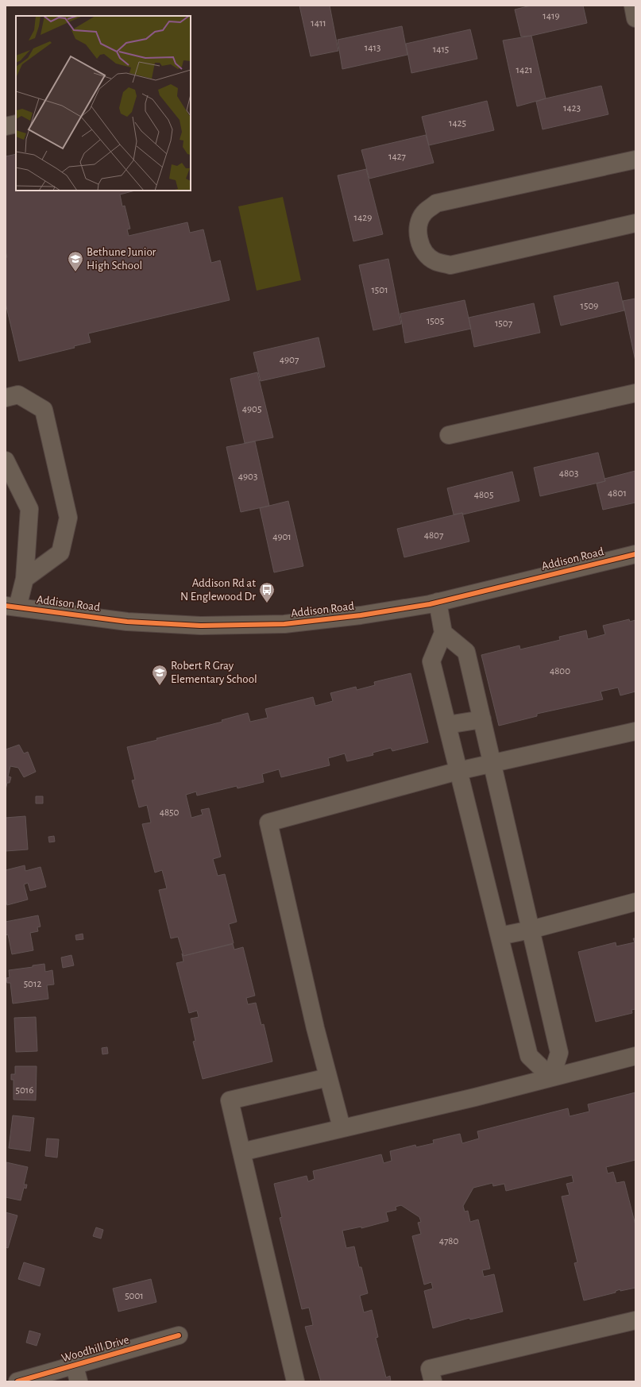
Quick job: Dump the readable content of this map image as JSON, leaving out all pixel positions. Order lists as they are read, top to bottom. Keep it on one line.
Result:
{"streets":{"street":["Addison Road","Woodhill Drive"]},"places":{"school or university":["Bethune Junior High School","Robert R Gray Elementary School"],"bus stop":["Addison Rd at N Englewood Dr"]},"house_numbers":["1419","1411","1413","1415","1421","1423","1425","1427","1429","1501","1509","1505","1507","4907","4905","4803","4903","4801","4805","4807","4901","4800","4850","5012","5016","4780","5001"]}
